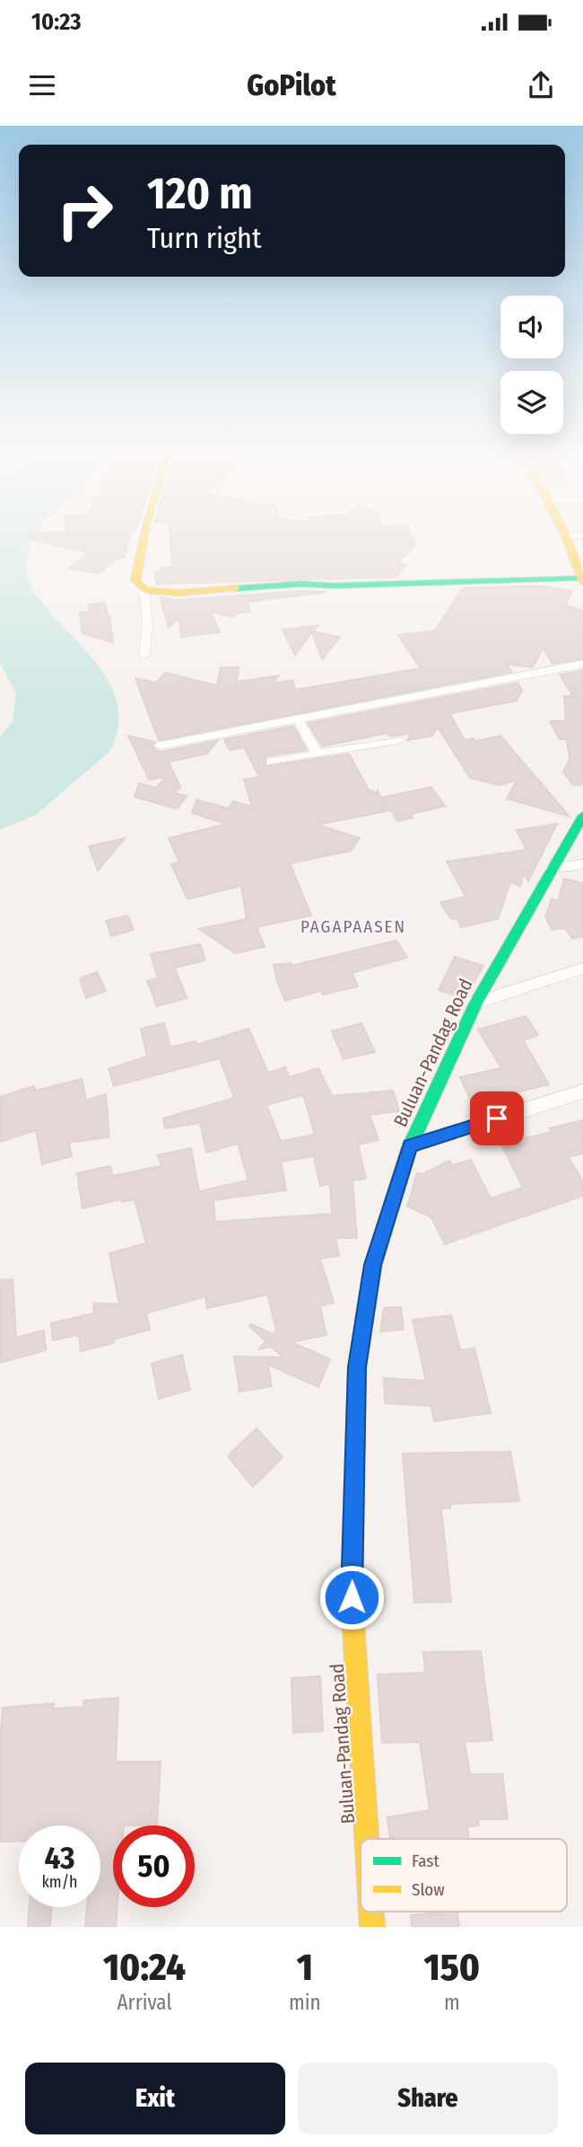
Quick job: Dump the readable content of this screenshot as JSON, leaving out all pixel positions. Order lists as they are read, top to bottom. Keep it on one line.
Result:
{"streets":{"main road":["Buluan-Pandag Road"]},"districts":["PAGAPAASEN"],"legend":["Fast","Slow"],"page":{"status":"10:23","header":"GoPilot","turn":["120 m","Turn right"],"speed":"43 km/h","limit":"50","eta":["10:24","Arrival","1","min","150","m"],"buttons":["Exit","Share"]}}
